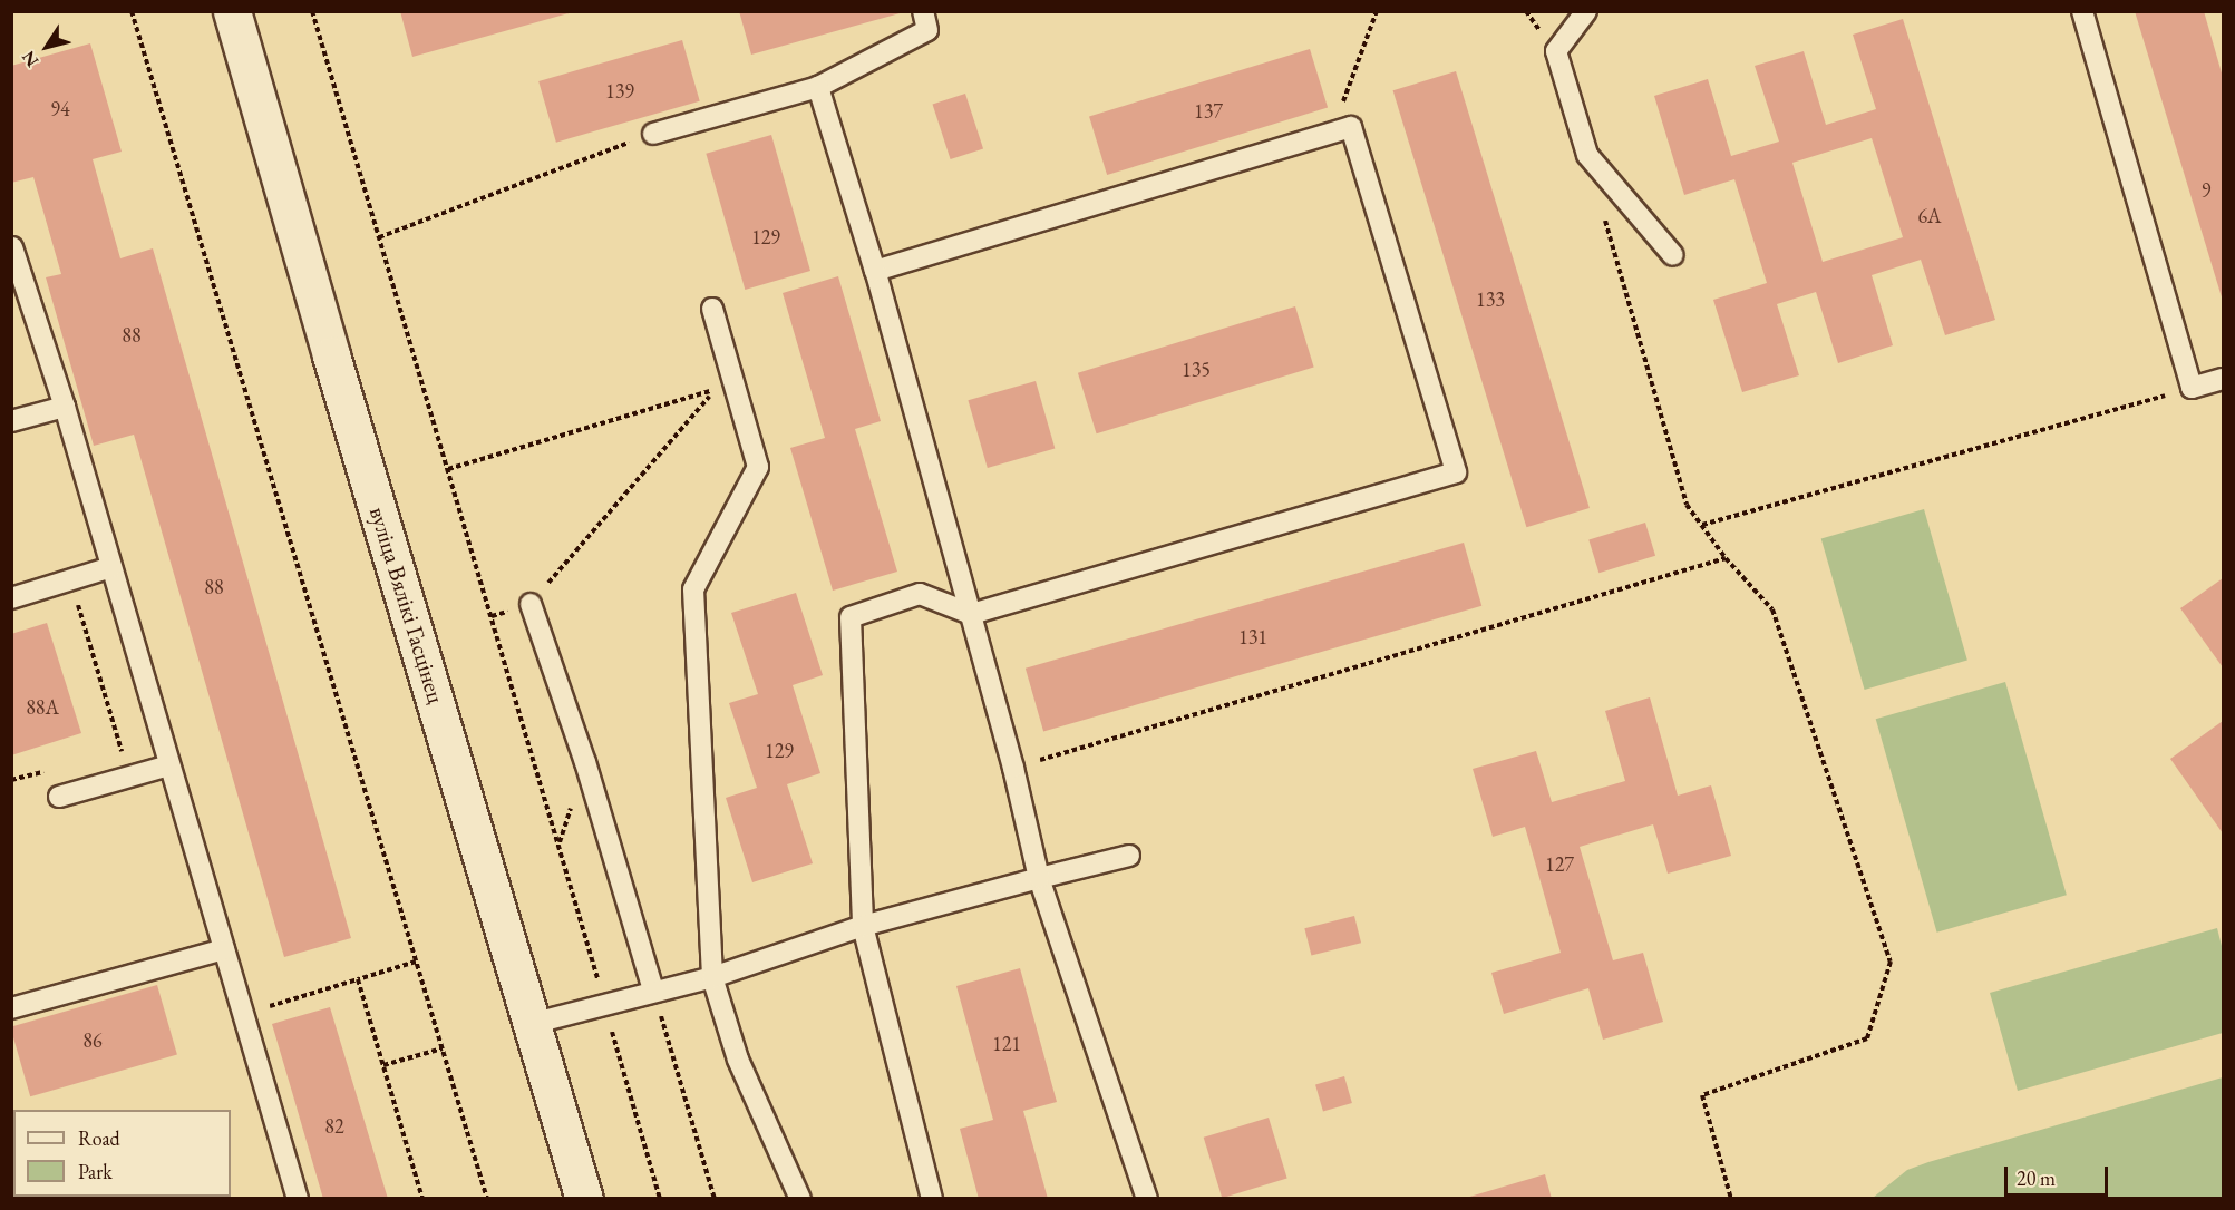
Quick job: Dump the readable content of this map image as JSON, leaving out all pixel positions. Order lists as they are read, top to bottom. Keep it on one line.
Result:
{"streets":{"main road":["вуліца Вялікі Гасцінец"]},"house_numbers":["139","94","137","9","6А","129","133","88","135","88","131","88А","129","127","86","121","82"],"legend":["Road","Park"],"scale_bar":"20 m","north":"bottom left"}
